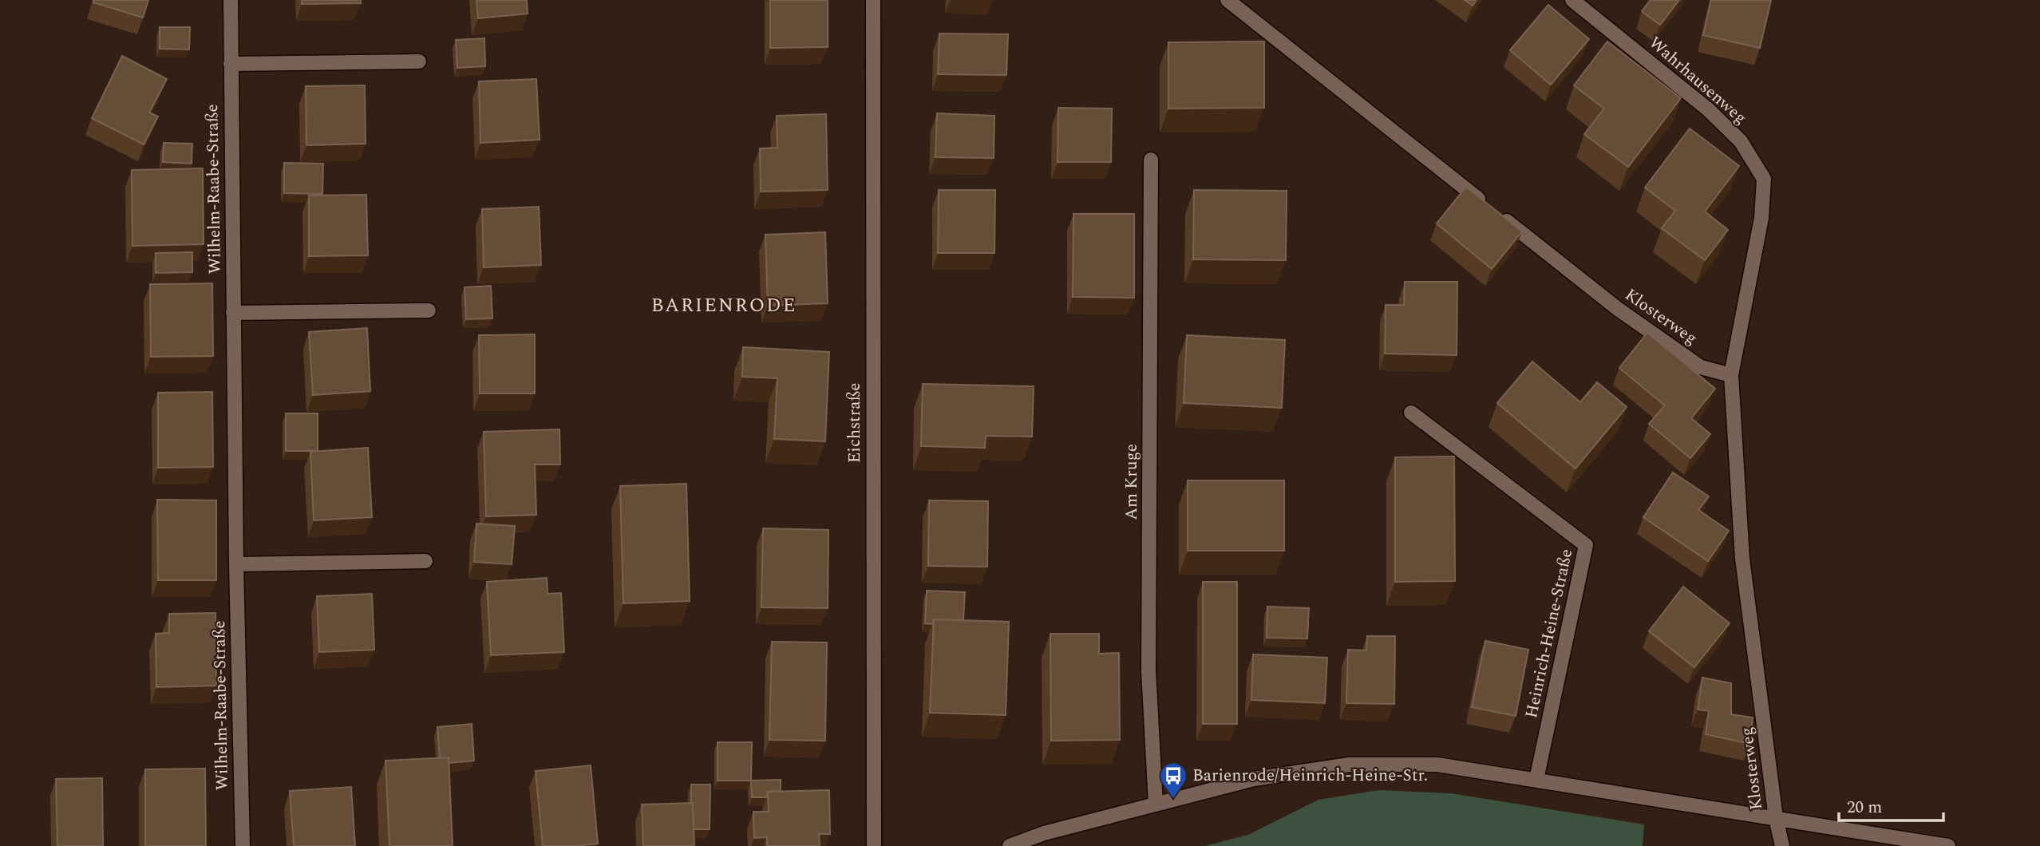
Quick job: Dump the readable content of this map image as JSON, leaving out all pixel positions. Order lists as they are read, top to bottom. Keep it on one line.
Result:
{"streets":{"street":["Wahrhausenweg","Wilhelm-Raabe-Straße","Klosterweg","Eichstraße","Am Kruge","Heinrich-Heine-Straße"]},"crossings":[["Wahrhausenweg","Klosterweg"]],"districts":["BARIENRODE"],"places":{"bus stop":["Barienrode/Heinrich-Heine-Str."]},"scale_bar":"20 m"}
